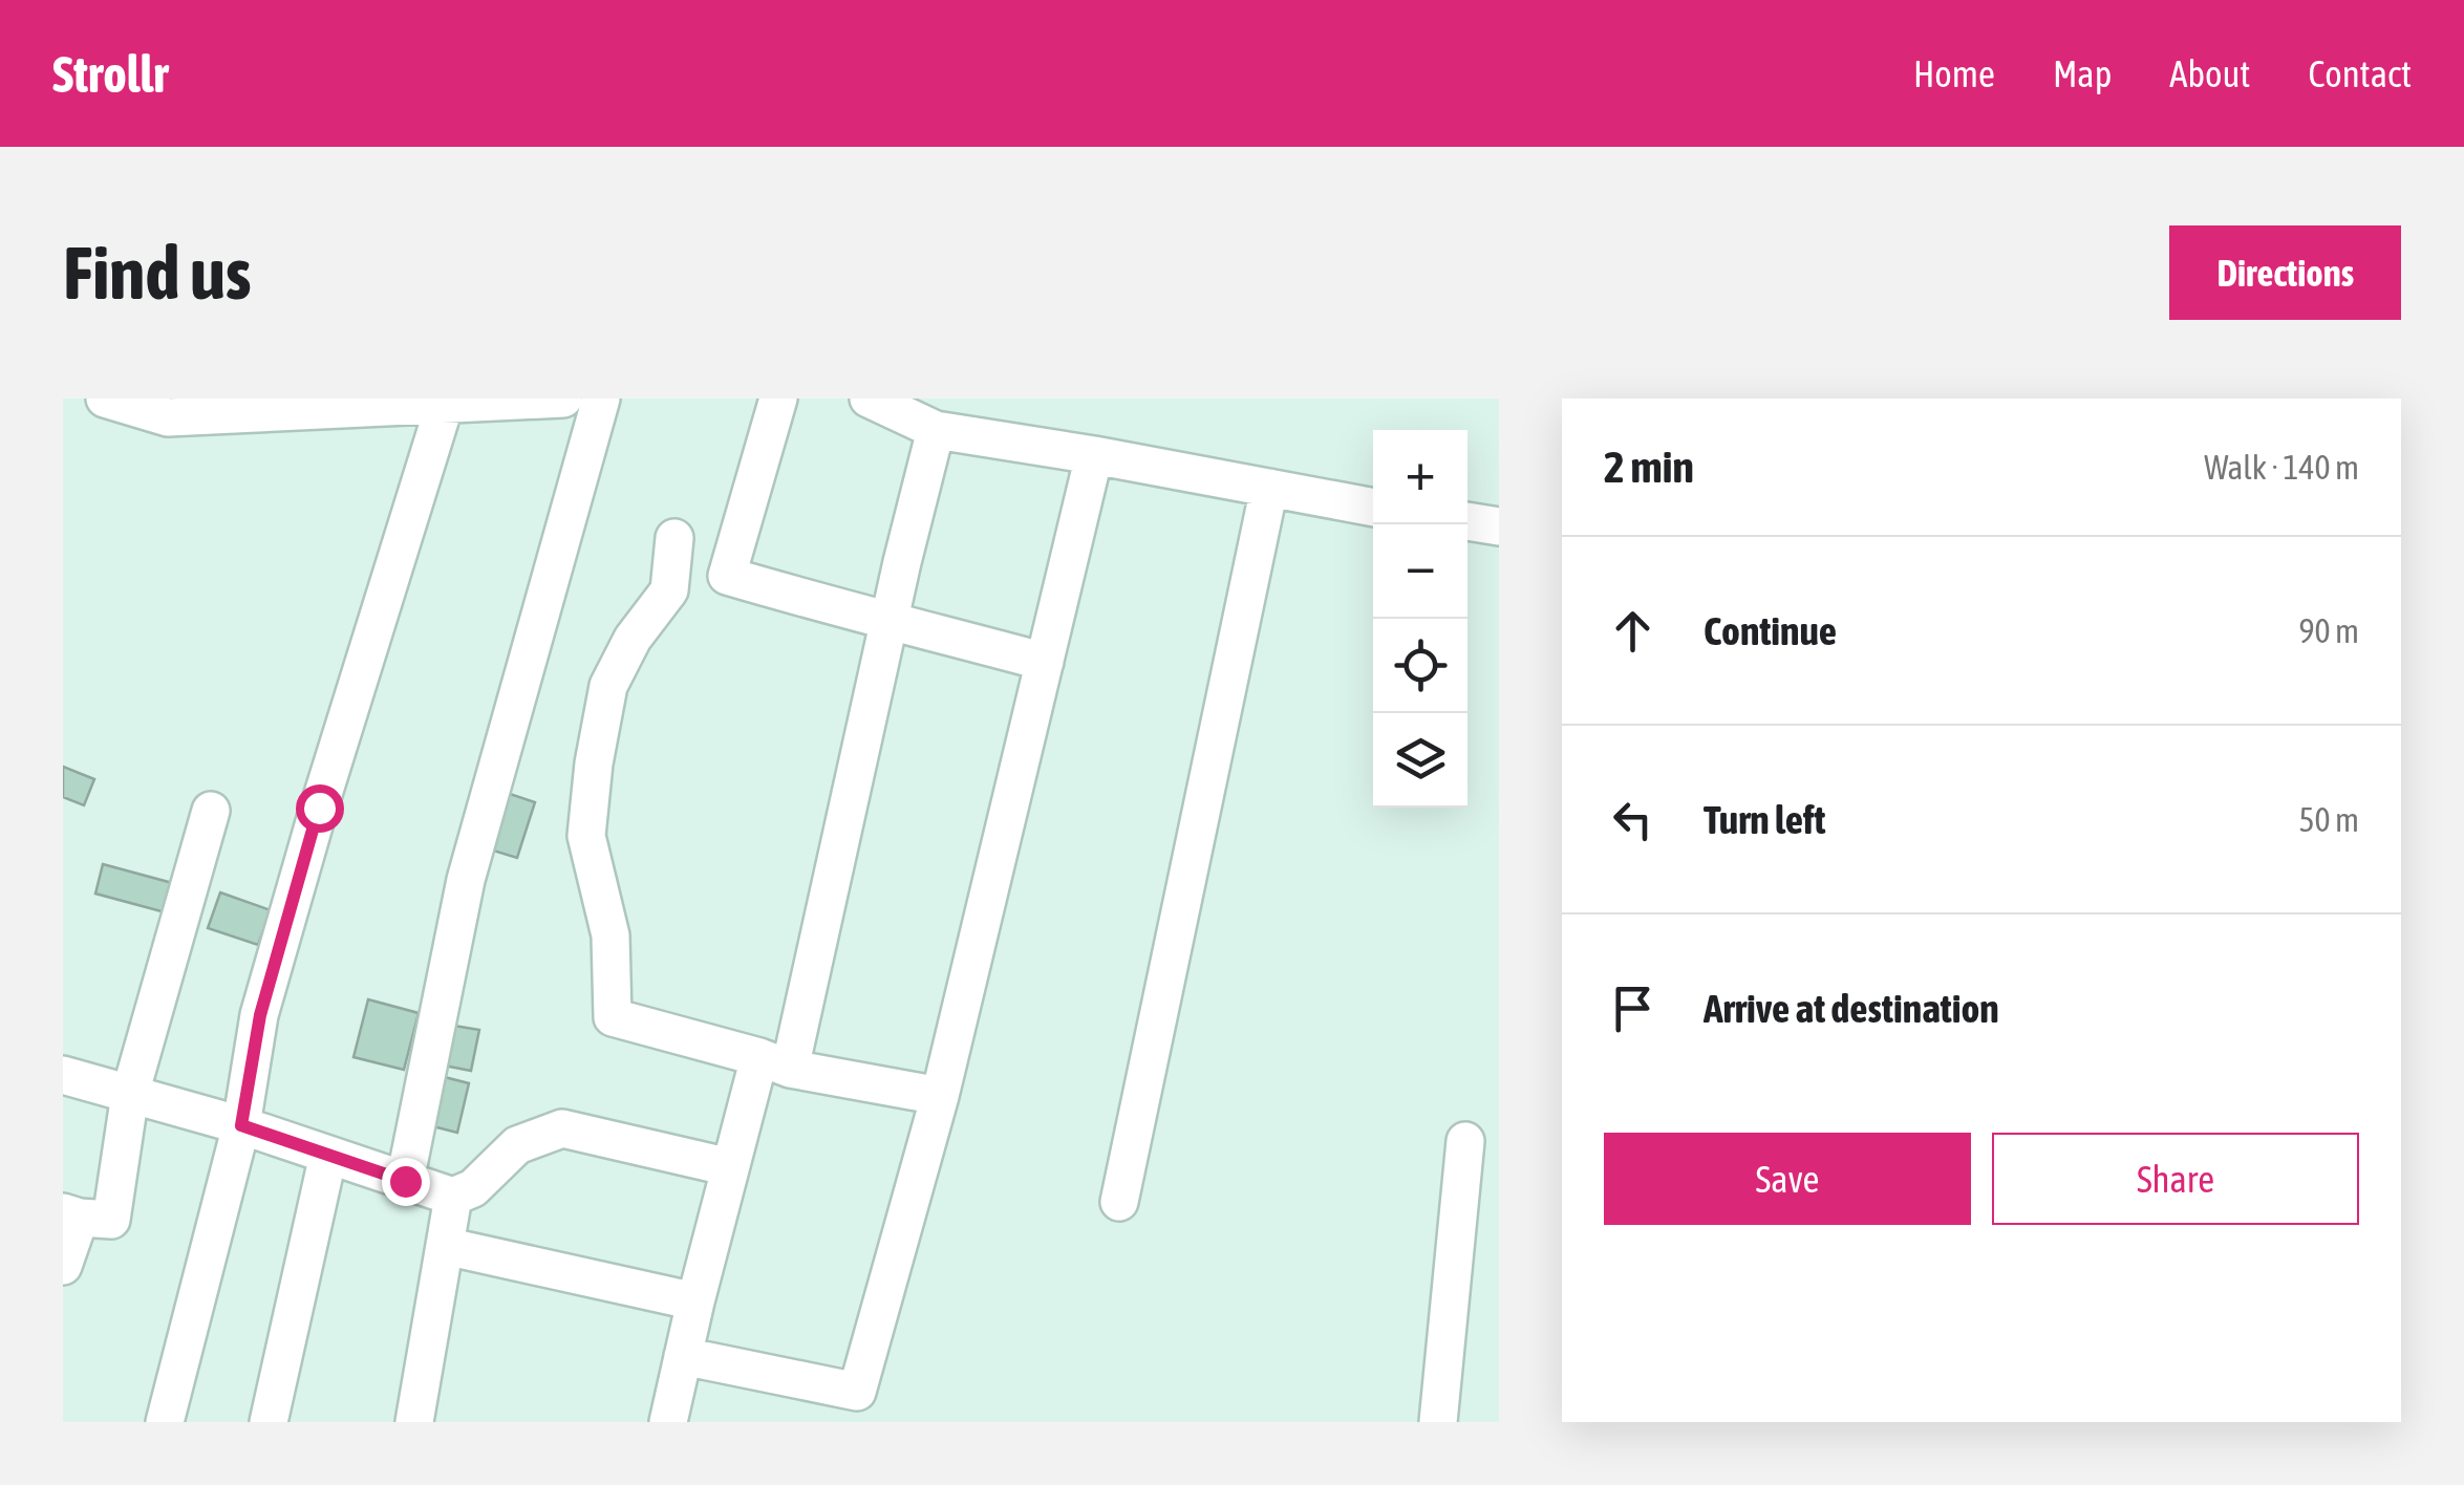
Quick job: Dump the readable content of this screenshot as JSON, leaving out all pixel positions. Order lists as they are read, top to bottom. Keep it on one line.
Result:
{"page":{"header":"Strollr","nav":["Home","Map","About","Contact"],"buttons":["Directions",["Save","Share"]],"title":"Find us","heading":["2 min","Walk · 140 m"],"map_buttons":["+","−"],"list":[["Continue","90 m"],["Turn left","50 m"],"Arrive at destination"]}}
